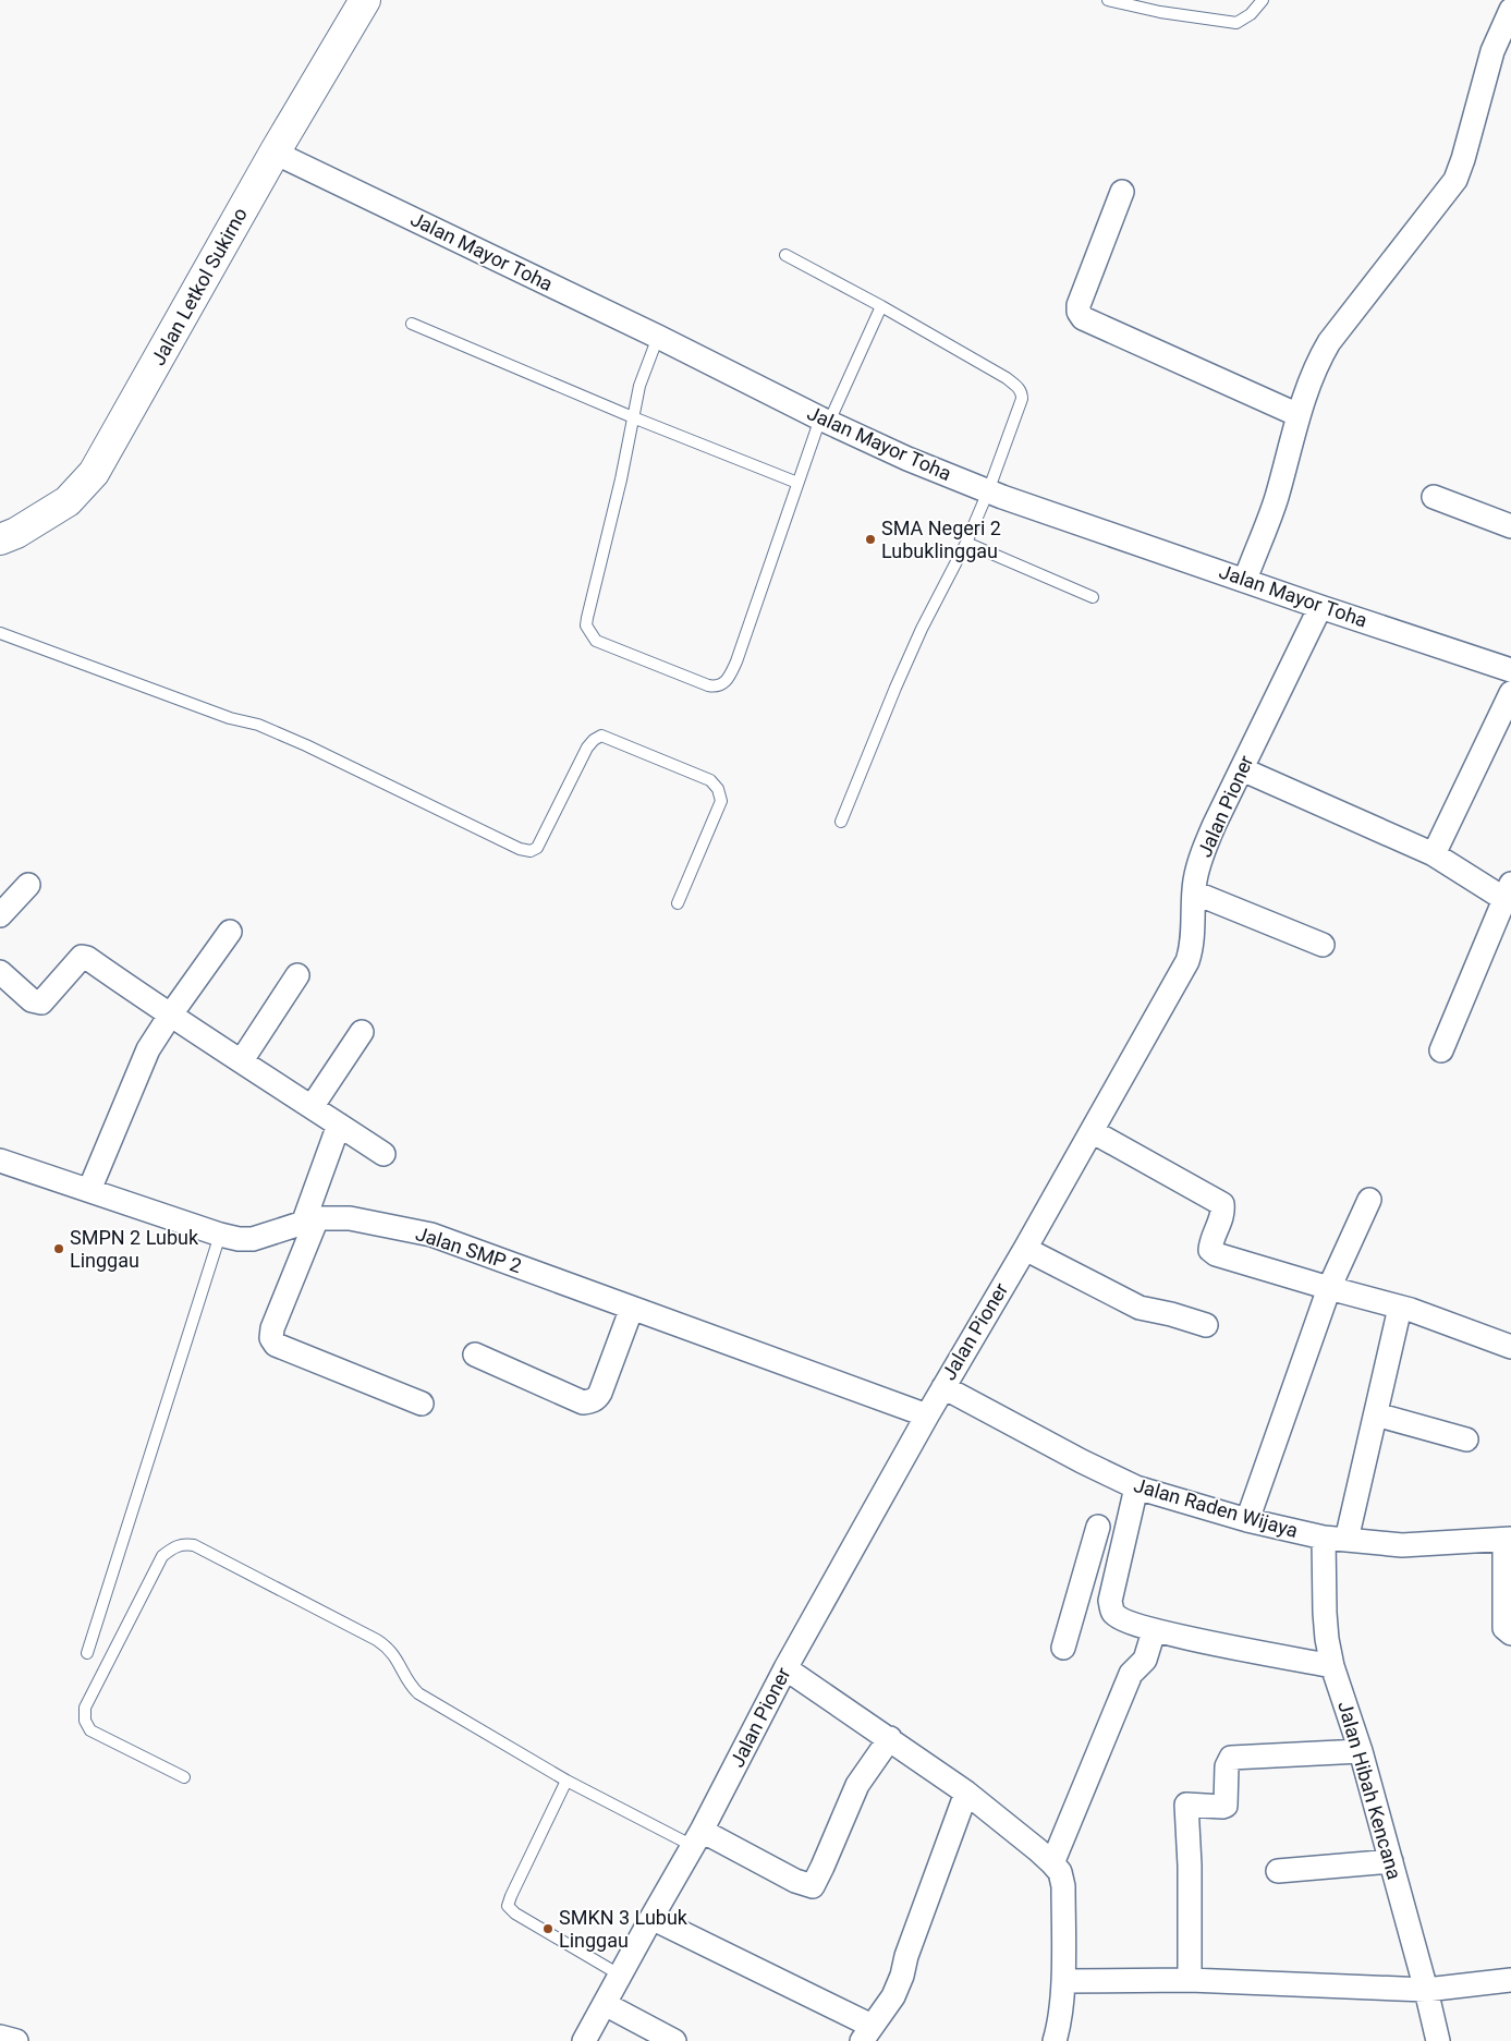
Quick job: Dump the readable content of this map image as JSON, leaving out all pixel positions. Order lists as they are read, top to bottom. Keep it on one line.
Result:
{"streets":{"main road":["Jalan Letkol Sukirno"],"street":["Jalan Mayor Toha","Jalan Pioner","Jalan SMP 2","Jalan Raden Wijaya","Jalan Hibah Kencana"]},"crossings":[["Jalan Mayor Toha","Jalan Letkol Sukirno"],["Jalan Mayor Toha","Jalan Pioner"],["Jalan Pioner","Jalan SMP 2"],["Jalan Pioner","Jalan Raden Wijaya"],["Jalan Raden Wijaya","Jalan Hibah Kencana"]],"places":["SMA Negeri 2 Lubuklinggau","SMPN 2 Lubuk Linggau","SMKN 3 Lubuk Linggau"]}
